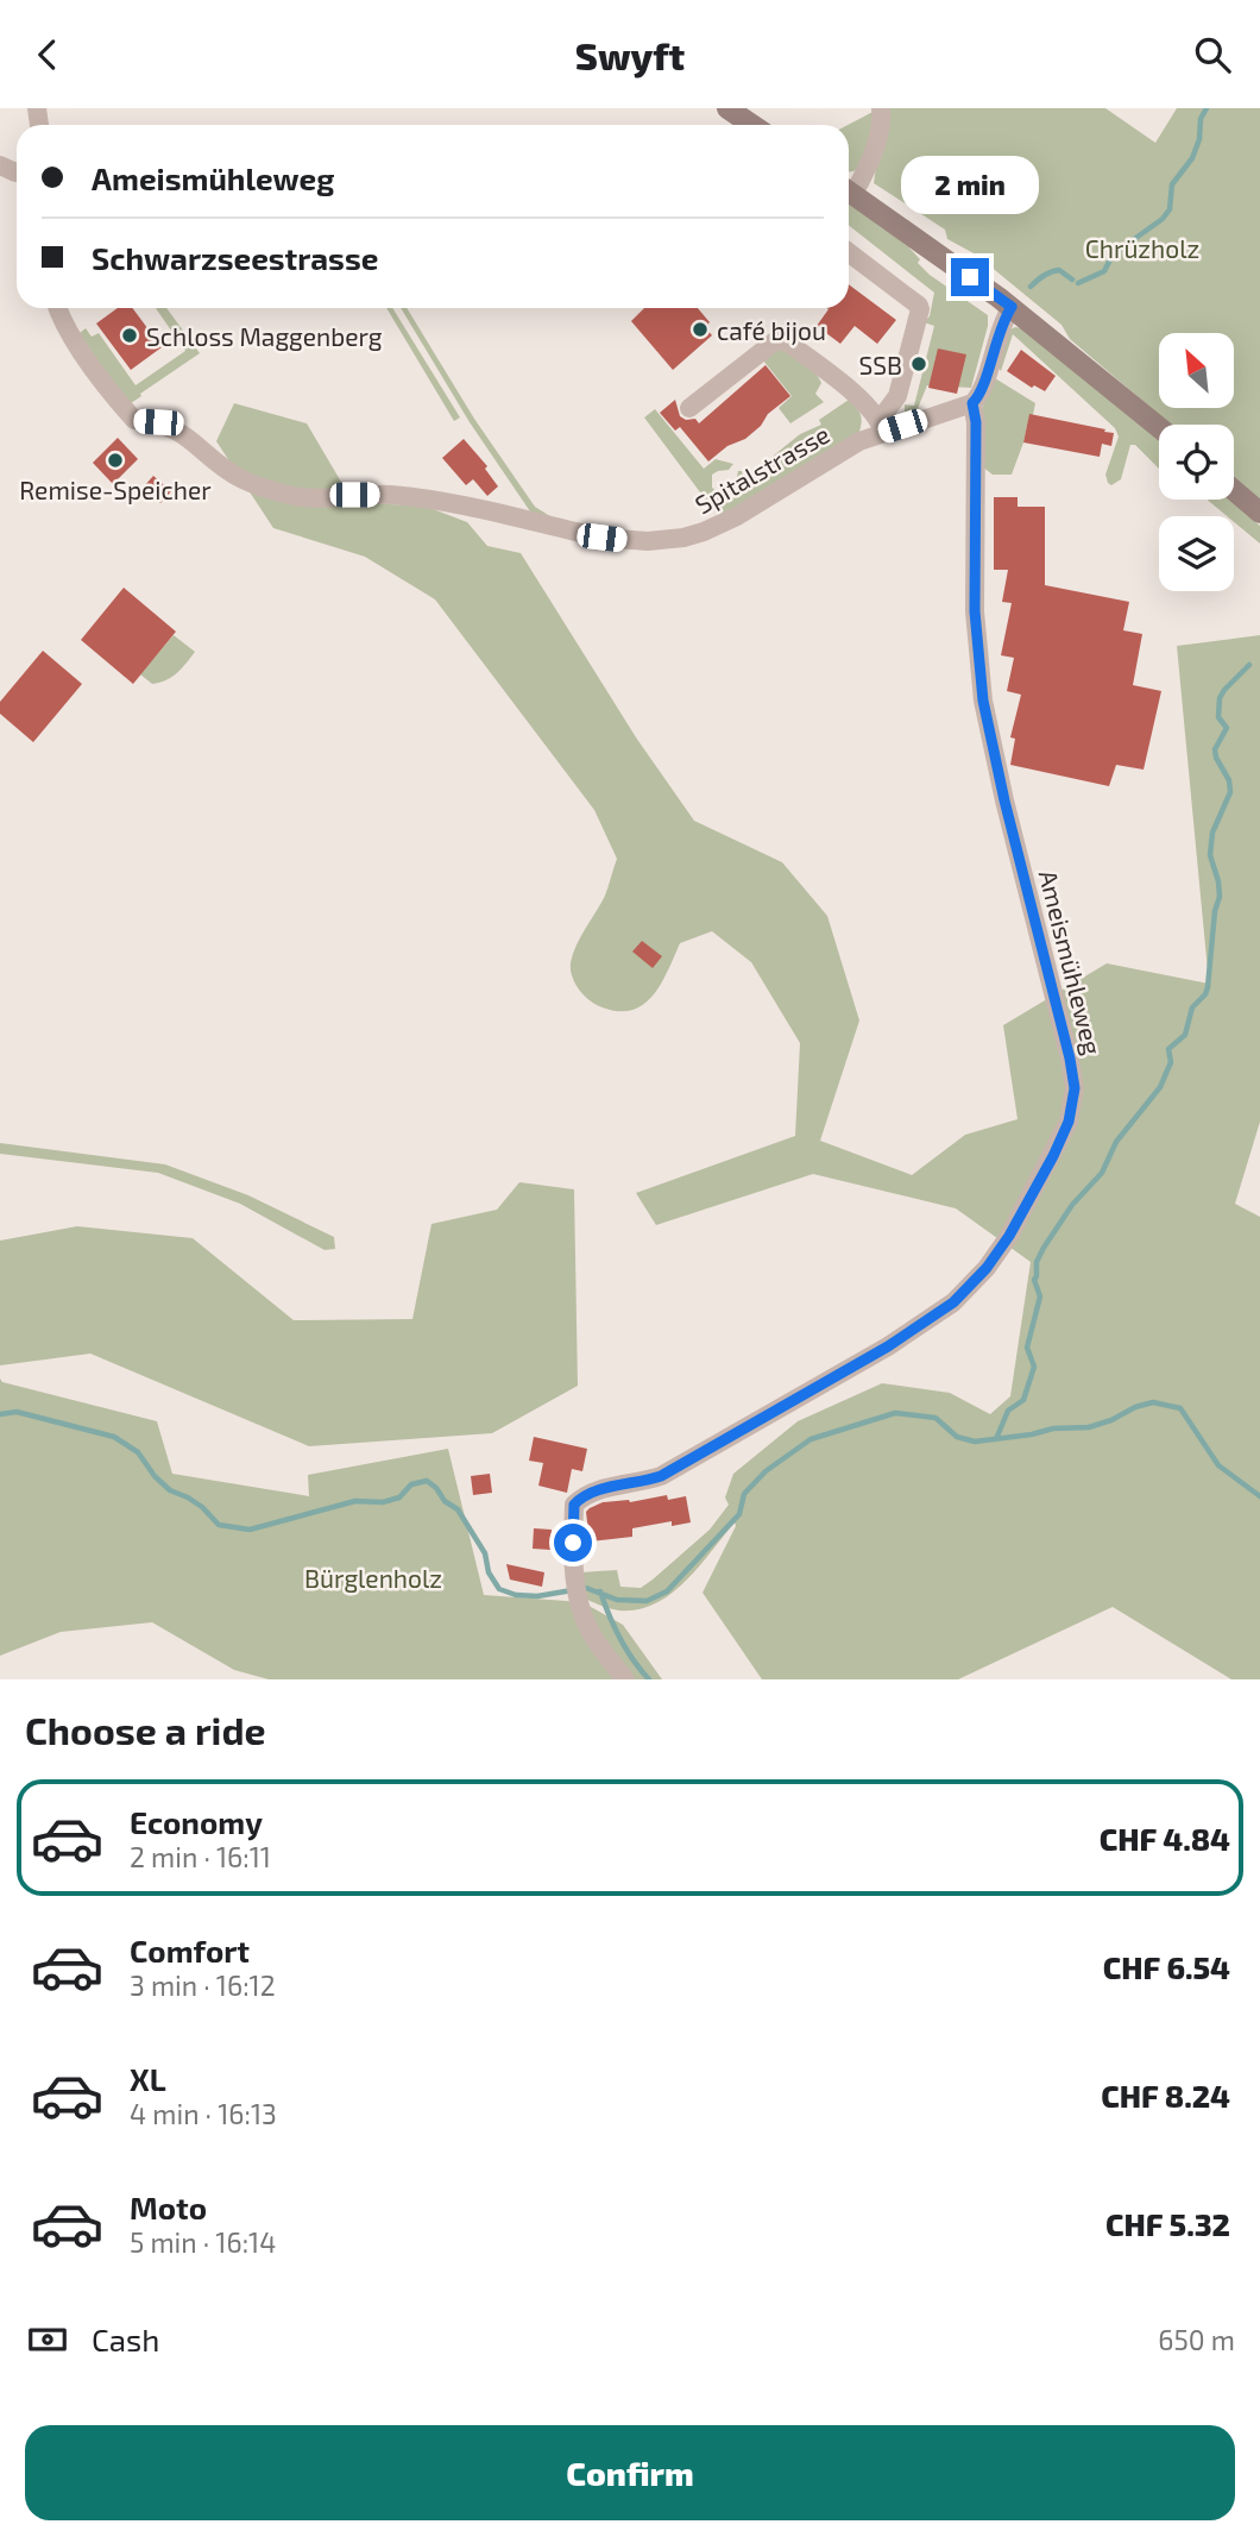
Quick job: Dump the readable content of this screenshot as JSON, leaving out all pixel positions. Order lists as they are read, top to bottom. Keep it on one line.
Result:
{"streets":{"street":["Spitalstrasse","Ameismühleweg"]},"crossings":[["Spitalstrasse","Ameismühleweg"]],"parks":["Chrüzholz","Bürglenholz"],"places":["café bijou","Schloss Maggenberg","SSB","Remise-Speicher"],"north":"top left","page":{"header":"Swyft","banner":["Ameismühleweg","Schwarzseestrasse"],"bubble":"2 min","heading":"Choose a ride","list":[{"name":"Economy","note":"2 min · 16:11","value":"CHF 4.84"},{"name":"Comfort","note":"3 min · 16:12","value":"CHF 6.54"},{"name":"XL","note":"4 min · 16:13","value":"CHF 8.24"},{"name":"Moto","note":"5 min · 16:14","value":"CHF 5.32"}],"pay":["Cash","650 m"],"buttons":"Confirm"}}
